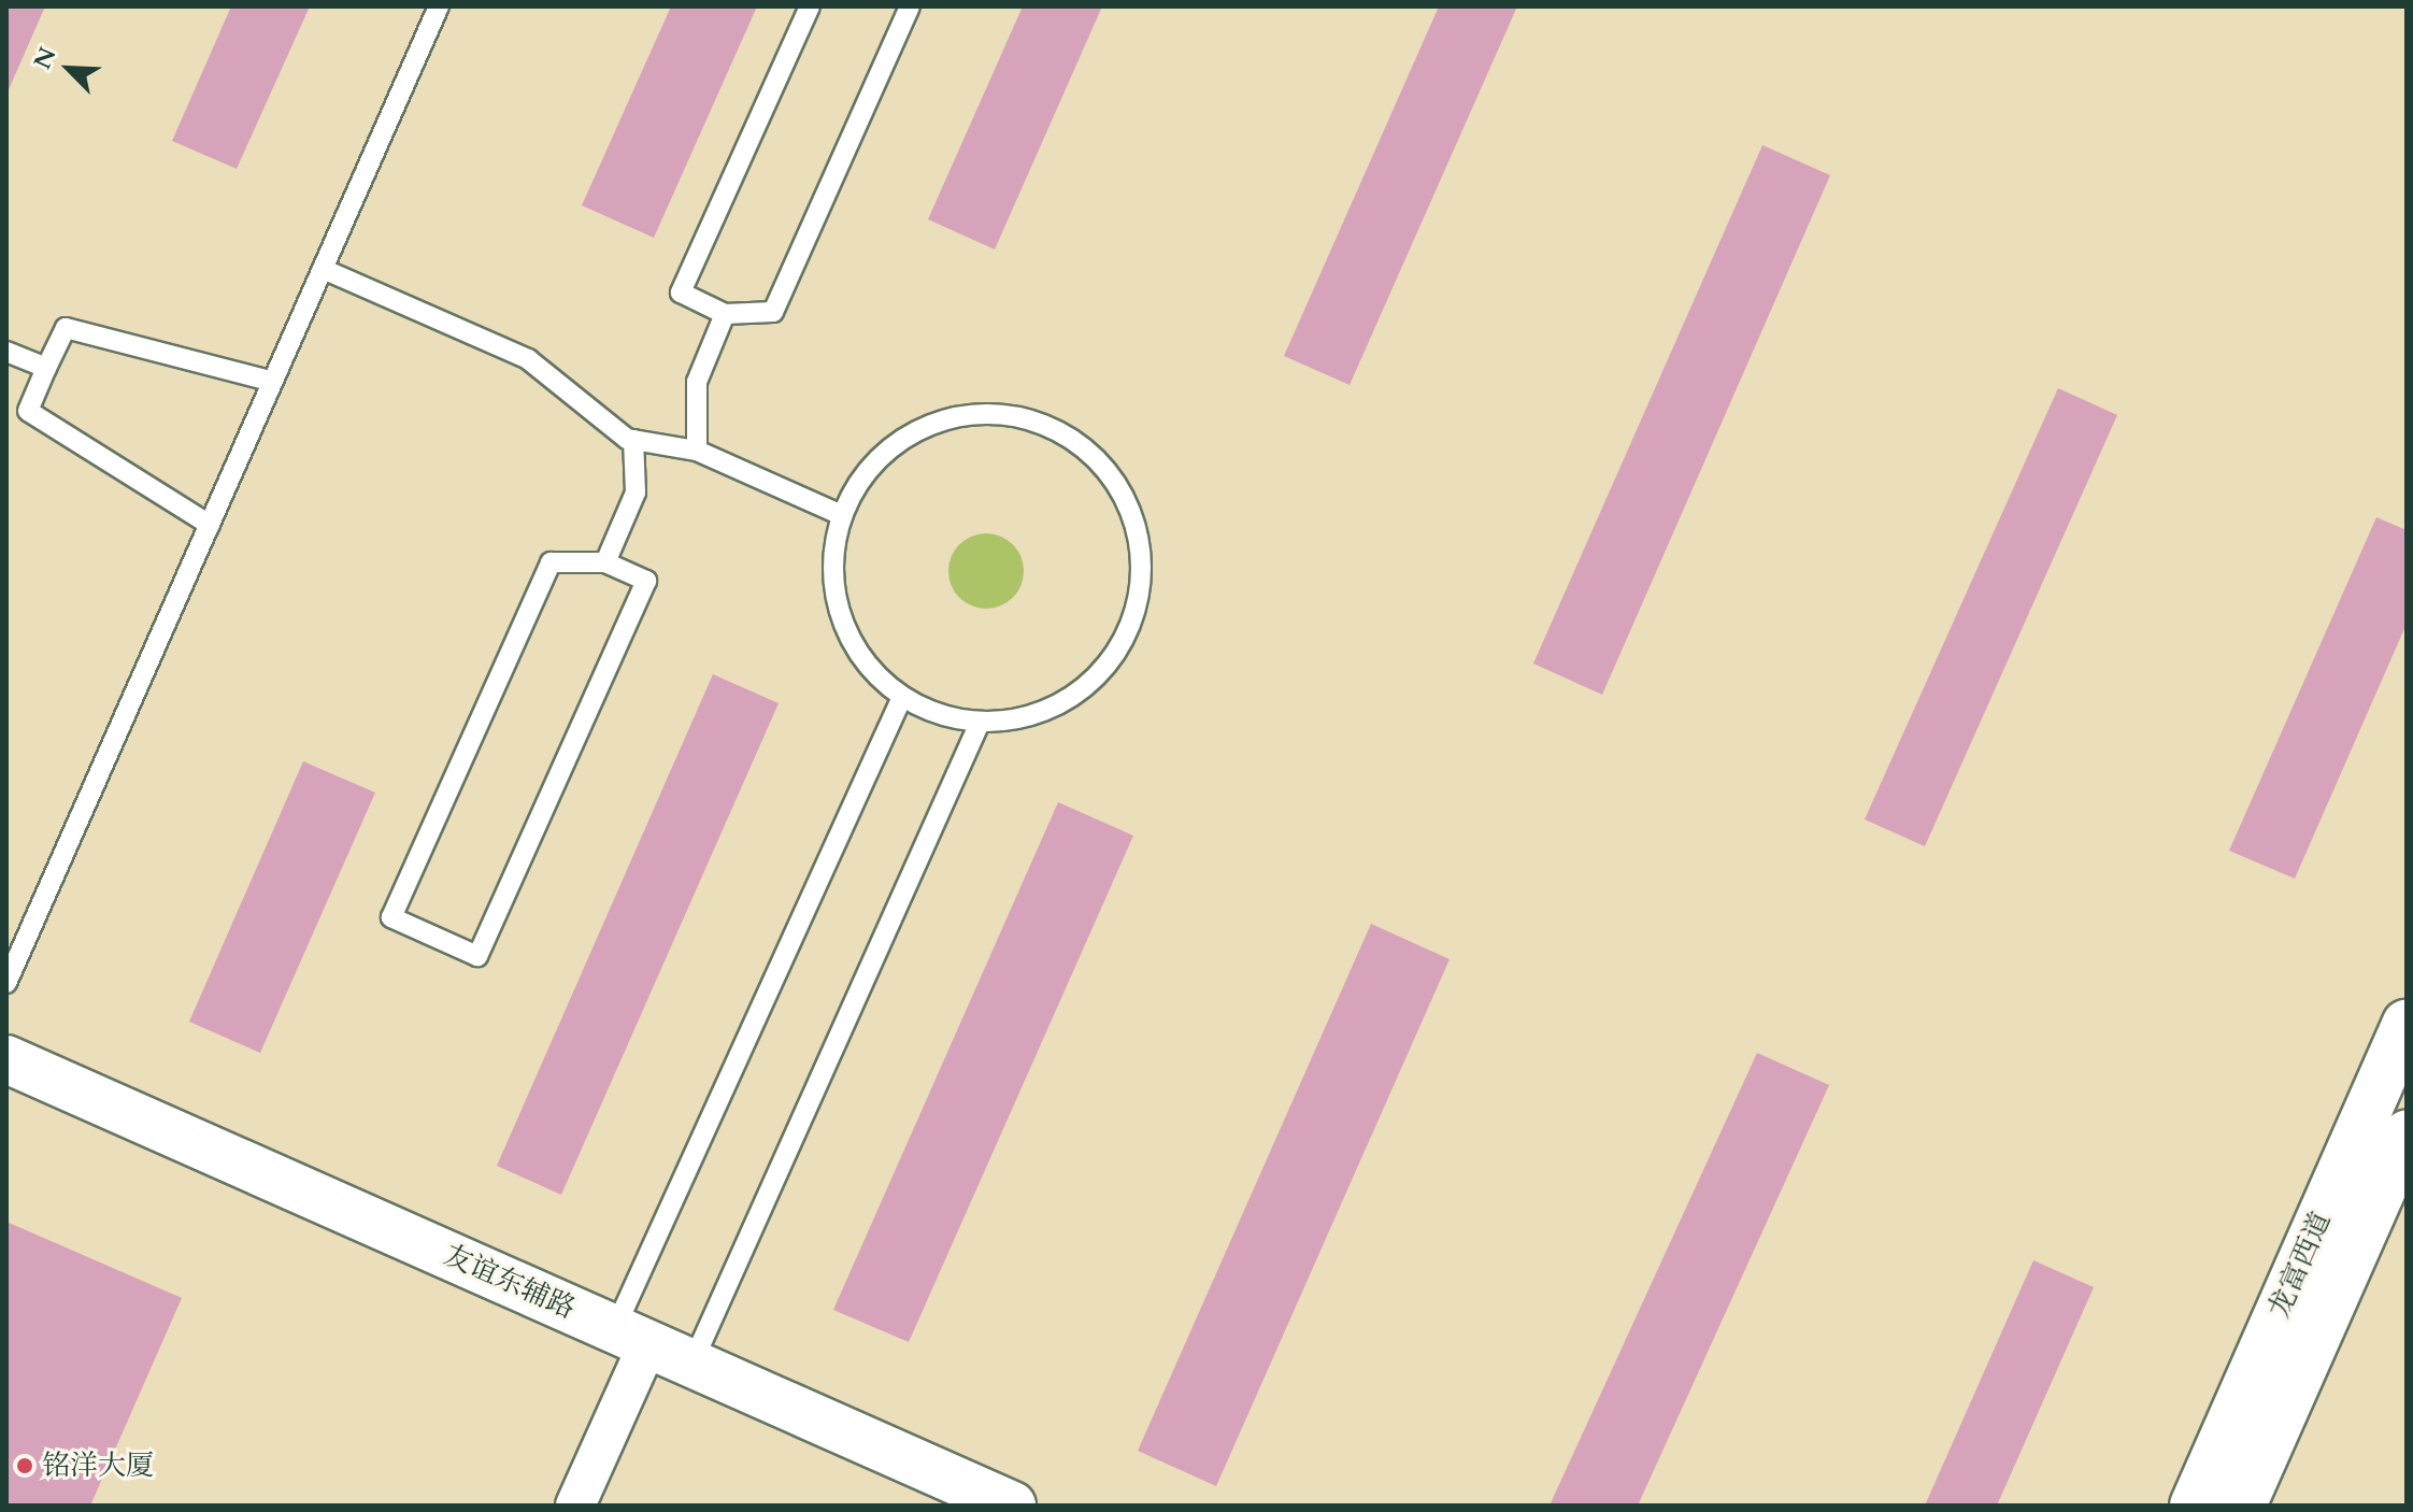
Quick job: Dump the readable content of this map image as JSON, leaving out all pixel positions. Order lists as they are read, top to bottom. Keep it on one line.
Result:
{"streets":{"street":["龙富西道","友谊东辅路"]},"places":["铭洋大厦"],"north":"top left"}
